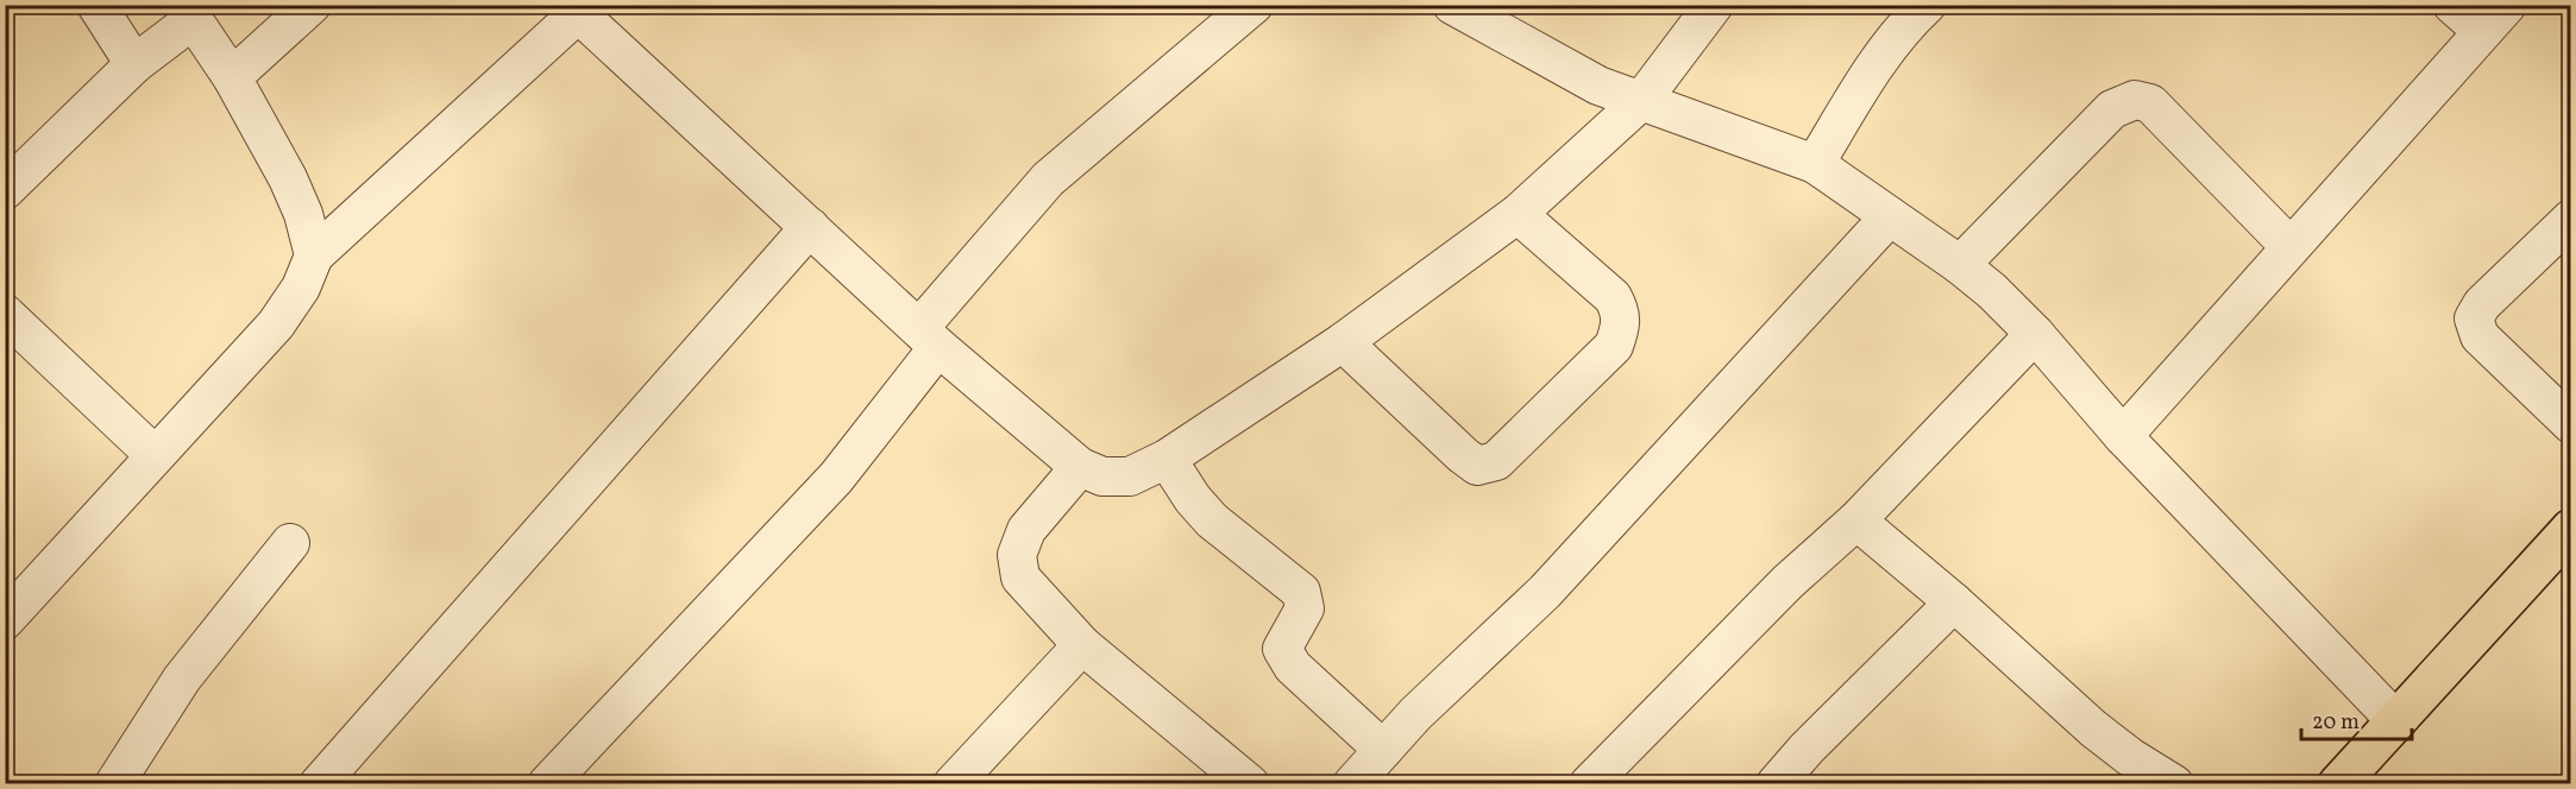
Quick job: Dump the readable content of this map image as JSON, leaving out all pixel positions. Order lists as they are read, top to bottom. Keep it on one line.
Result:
{"scale_bar":"20 m"}
